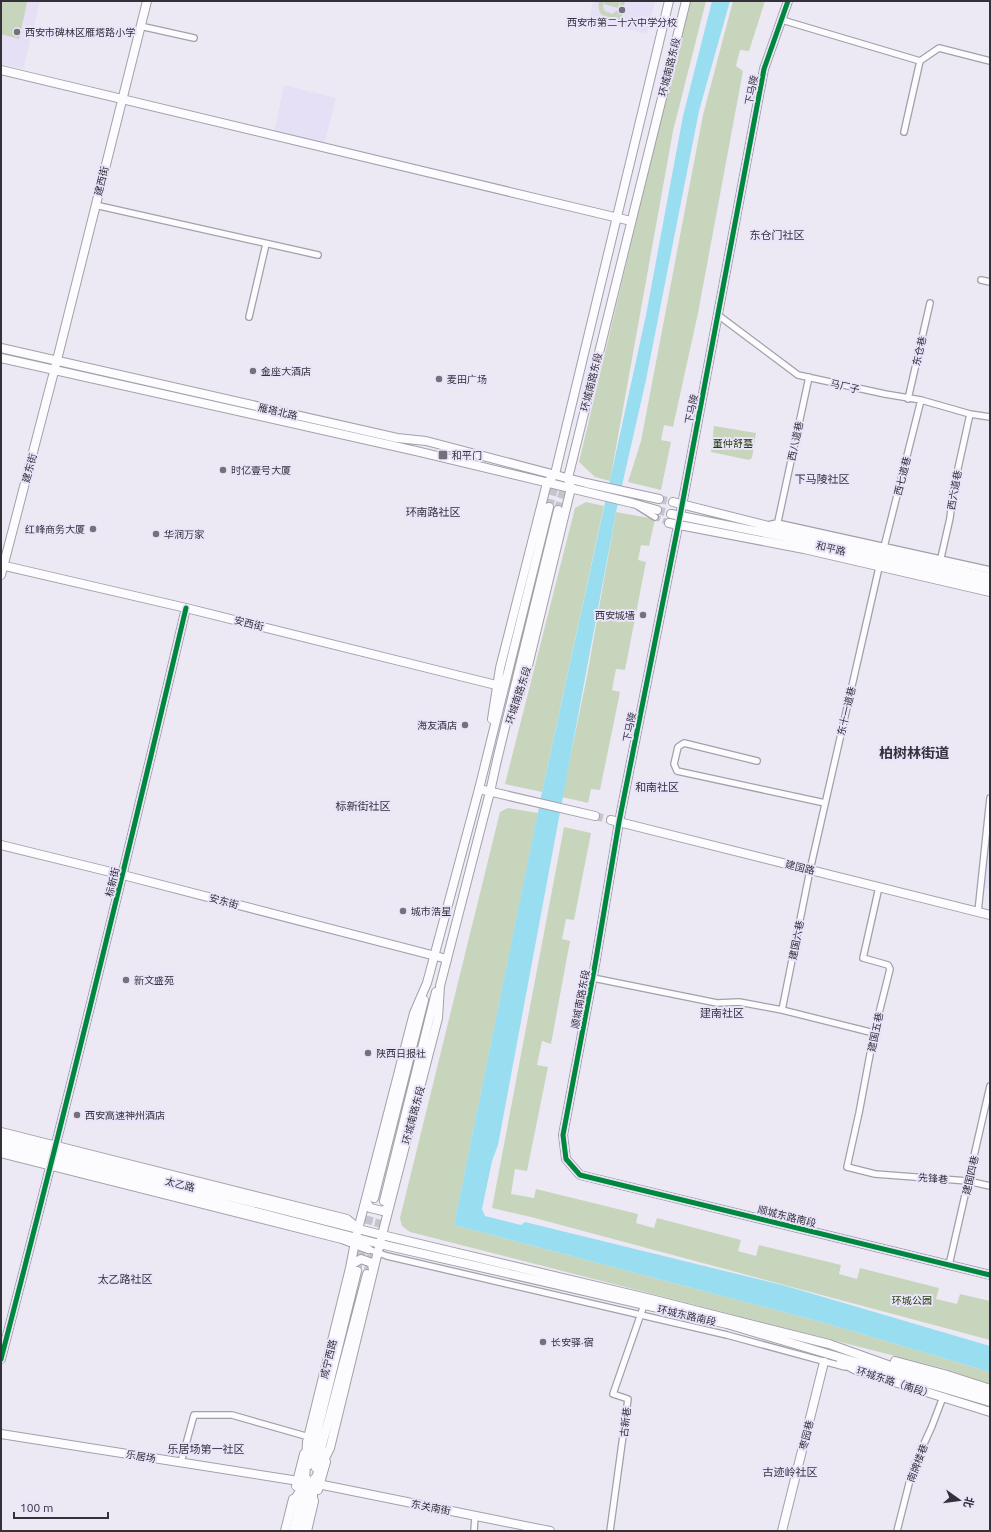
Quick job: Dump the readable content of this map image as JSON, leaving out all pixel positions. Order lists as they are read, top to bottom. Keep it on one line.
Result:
{"streets":{"main road":["环城南路东段","下马陵","建西街","雁塔北路","建东街","和平路","安西街","建国路","标新街","安东街","顺城南路东段","太乙路","顺城东路南段","环城东路南段","咸宁西路","环城东路（南段）","枣园巷","乐居场","东关南街"],"street":["东仓巷","马厂子","西八道巷","西七道巷","西六道巷","东十一道巷","建国六巷","建国五巷","建国四巷","先锋巷","古新巷","南牌楼巷"]},"crossings":[["环城南路东段","雁塔北路"],["环城南路东段","安西街"],["环城南路东段","安东街"],["环城南路东段","太乙路"],["环城南路东段","环城东路南段"],["环城南路东段","咸宁西路"],["下马陵","马厂子"],["下马陵","和平路"],["下马陵","建国路"],["下马陵","顺城南路东段"],["建西街","雁塔北路"],["建西街","建东街"],["东仓巷","马厂子"],["马厂子","西八道巷"],["马厂子","西七道巷"],["马厂子","西六道巷"],["雁塔北路","建东街"],["西八道巷","和平路"],["建东街","安西街"],["西七道巷","和平路"],["西七道巷","东十一道巷"],["西六道巷","和平路"],["和平路","东十一道巷"],["安西街","标新街"],["东十一道巷","建国路"],["东十一道巷","建国六巷"],["建国路","建国六巷"],["建国路","顺城南路东段"],["建国路","建国五巷"],["标新街","安东街"],["标新街","太乙路"],["顺城南路东段","顺城东路南段"],["建国五巷","先锋巷"],["建国四巷","先锋巷"],["建国四巷","顺城东路南段"],["太乙路","环城东路南段"],["太乙路","咸宁西路"],["环城东路南段","咸宁西路"],["环城东路南段","环城东路（南段）"],["环城东路南段","古新巷"],["环城东路南段","枣园巷"],["咸宁西路","乐居场"],["咸宁西路","东关南街"],["环城东路（南段）","枣园巷"],["环城东路（南段）","南牌楼巷"],["乐居场","东关南街"]],"districts":["东仓门社区","下马陵社区","环南路社区","柏树林街道","和南社区","标新街社区","建南社区","太乙路社区","乐居场第一社区","古迹岭社区"],"parks":["董仲舒墓","环城公园"],"places":{"other":["西安市第二十六中学分校","西安市碑林区雁塔路小学","金座大酒店","麦田广场","时亿壹号大厦","红峰商务大厦","华润万家","西安城墙","海友酒店","城市浩星","新文盛苑","陕西日报社","西安高速神州酒店","长安驿·宿"],"transit":["和平门"]},"scale_bar":"100 m","north":"right"}
